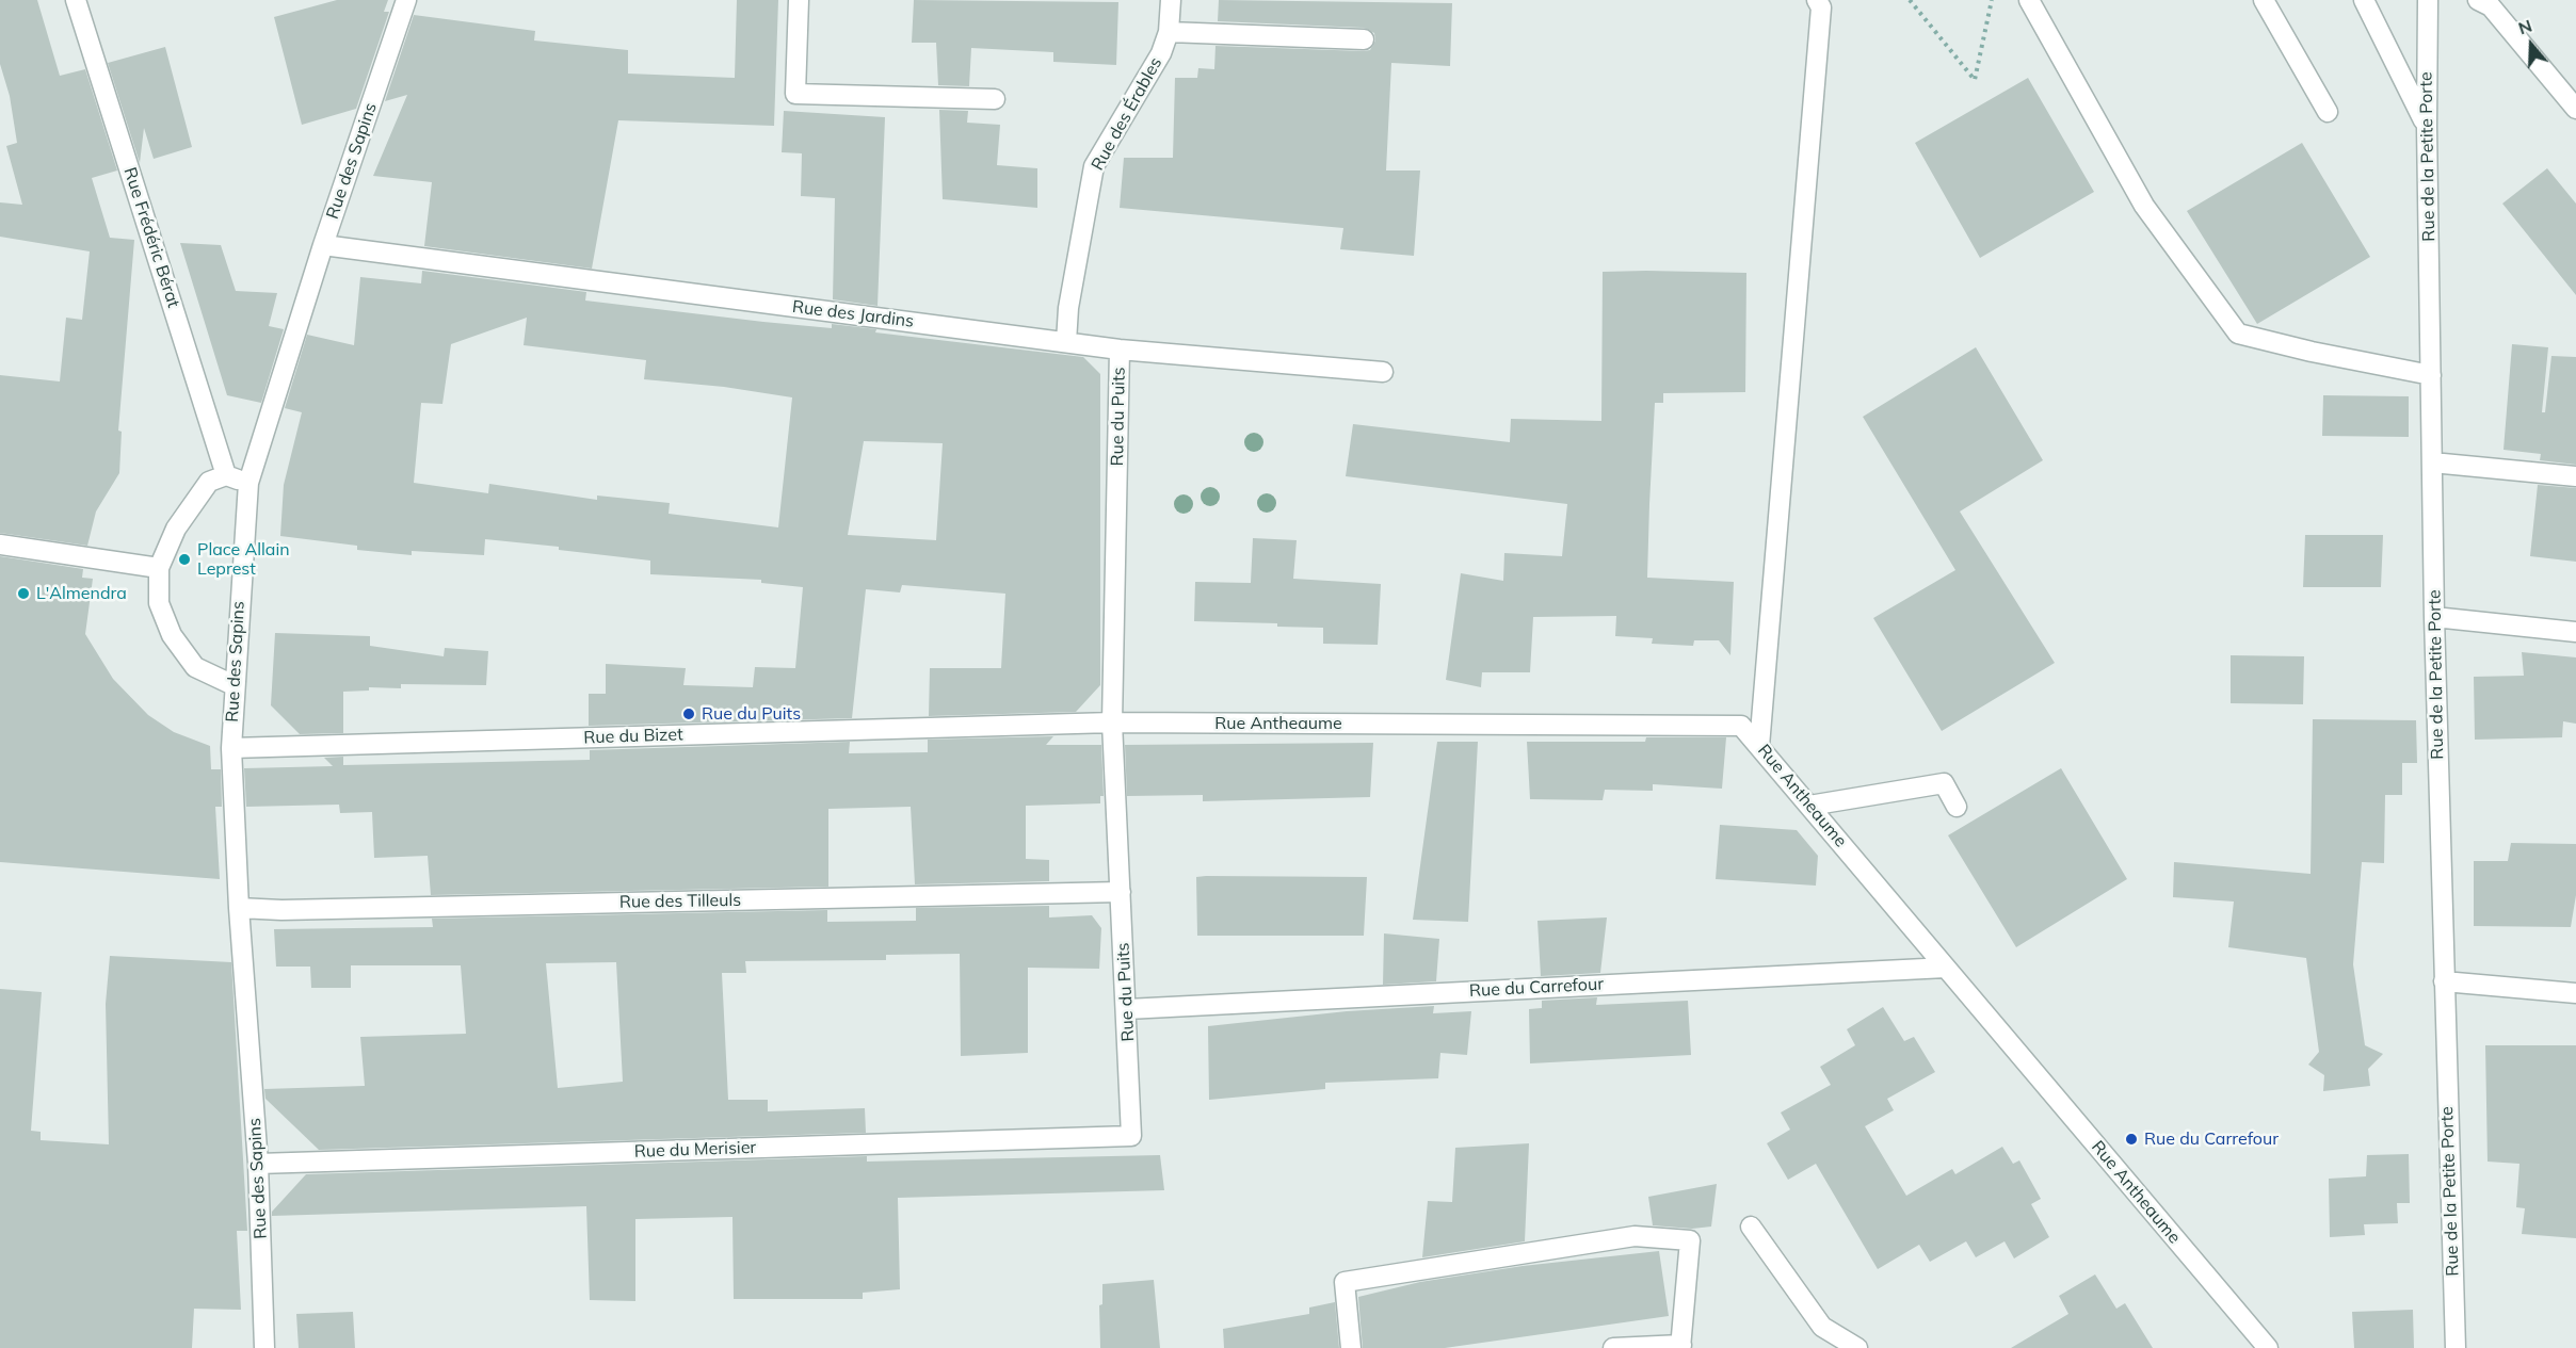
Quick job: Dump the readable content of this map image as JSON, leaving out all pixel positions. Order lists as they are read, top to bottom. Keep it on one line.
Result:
{"streets":{"street":["Rue des Érables","Rue de la Petite Porte","Rue des Sapins","Rue Frédéric Bérat","Rue des Jardins","Rue du Puits","Rue Antheaume","Rue du Bizet","Rue des Tilleuls","Rue du Carrefour","Rue du Merisier"]},"crossings":[["Rue des Érables","Rue des Jardins"],["Rue des Sapins","Rue des Jardins"],["Rue des Sapins","Rue du Bizet"],["Rue des Sapins","Rue des Tilleuls"],["Rue des Sapins","Rue du Merisier"],["Rue des Jardins","Rue du Puits"],["Rue du Puits","Rue Antheaume"],["Rue du Puits","Rue du Bizet"],["Rue du Puits","Rue des Tilleuls"],["Rue du Puits","Rue du Carrefour"],["Rue du Puits","Rue du Merisier"],["Rue Antheaume","Rue du Bizet"],["Rue Antheaume","Rue du Carrefour"]],"places":["Place Allain Leprest","L'Almendra","Rue du Puits","Rue du Carrefour"],"north":"top"}
